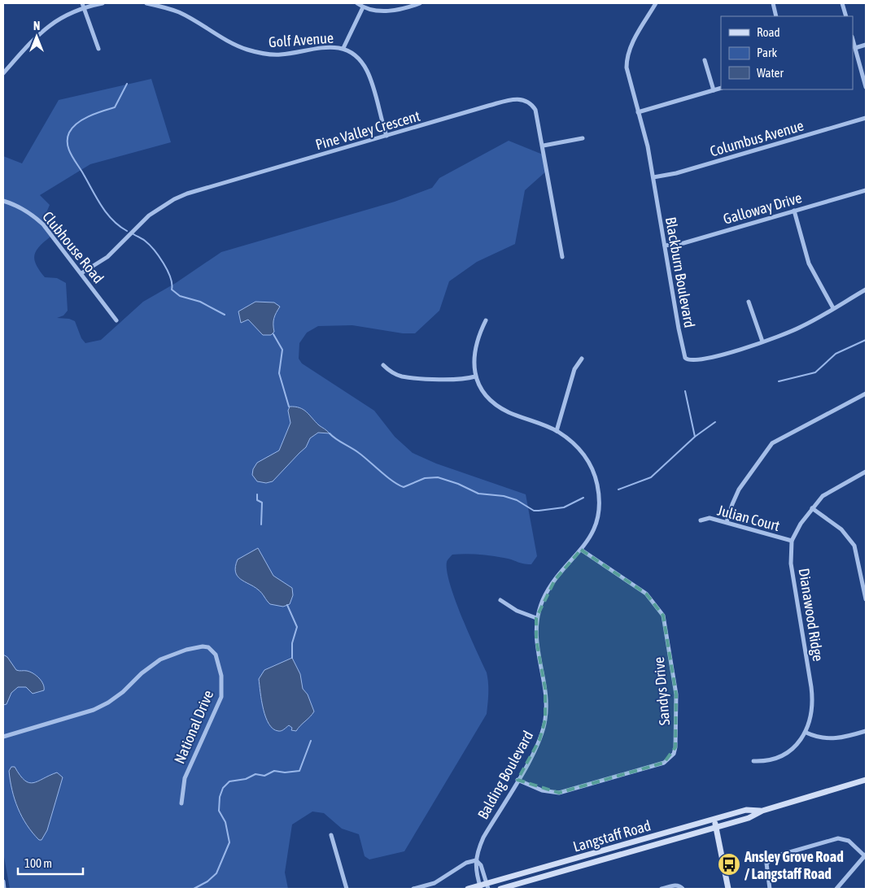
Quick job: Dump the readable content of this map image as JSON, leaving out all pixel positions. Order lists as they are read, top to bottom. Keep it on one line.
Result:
{"streets":{"main road":["Langstaff Road"],"street":["Golf Avenue","Pine Valley Crescent","Columbus Avenue","Galloway Drive","Clubhouse Road","Blackburn Boulevard","Julian Court","Dianawood Ridge","Sandys Drive","National Drive","Balding Boulevard"]},"crossings":[["Golf Avenue","Pine Valley Crescent"],["Pine Valley Crescent","Clubhouse Road"],["Columbus Avenue","Blackburn Boulevard"],["Galloway Drive","Blackburn Boulevard"],["Julian Court","Dianawood Ridge"],["Sandys Drive","Balding Boulevard"]],"places":{"bus stop":["Ansley Grove Road / Langstaff Road"]},"legend":["Road","Park","Water"],"scale_bar":"100 m","north":"top"}
